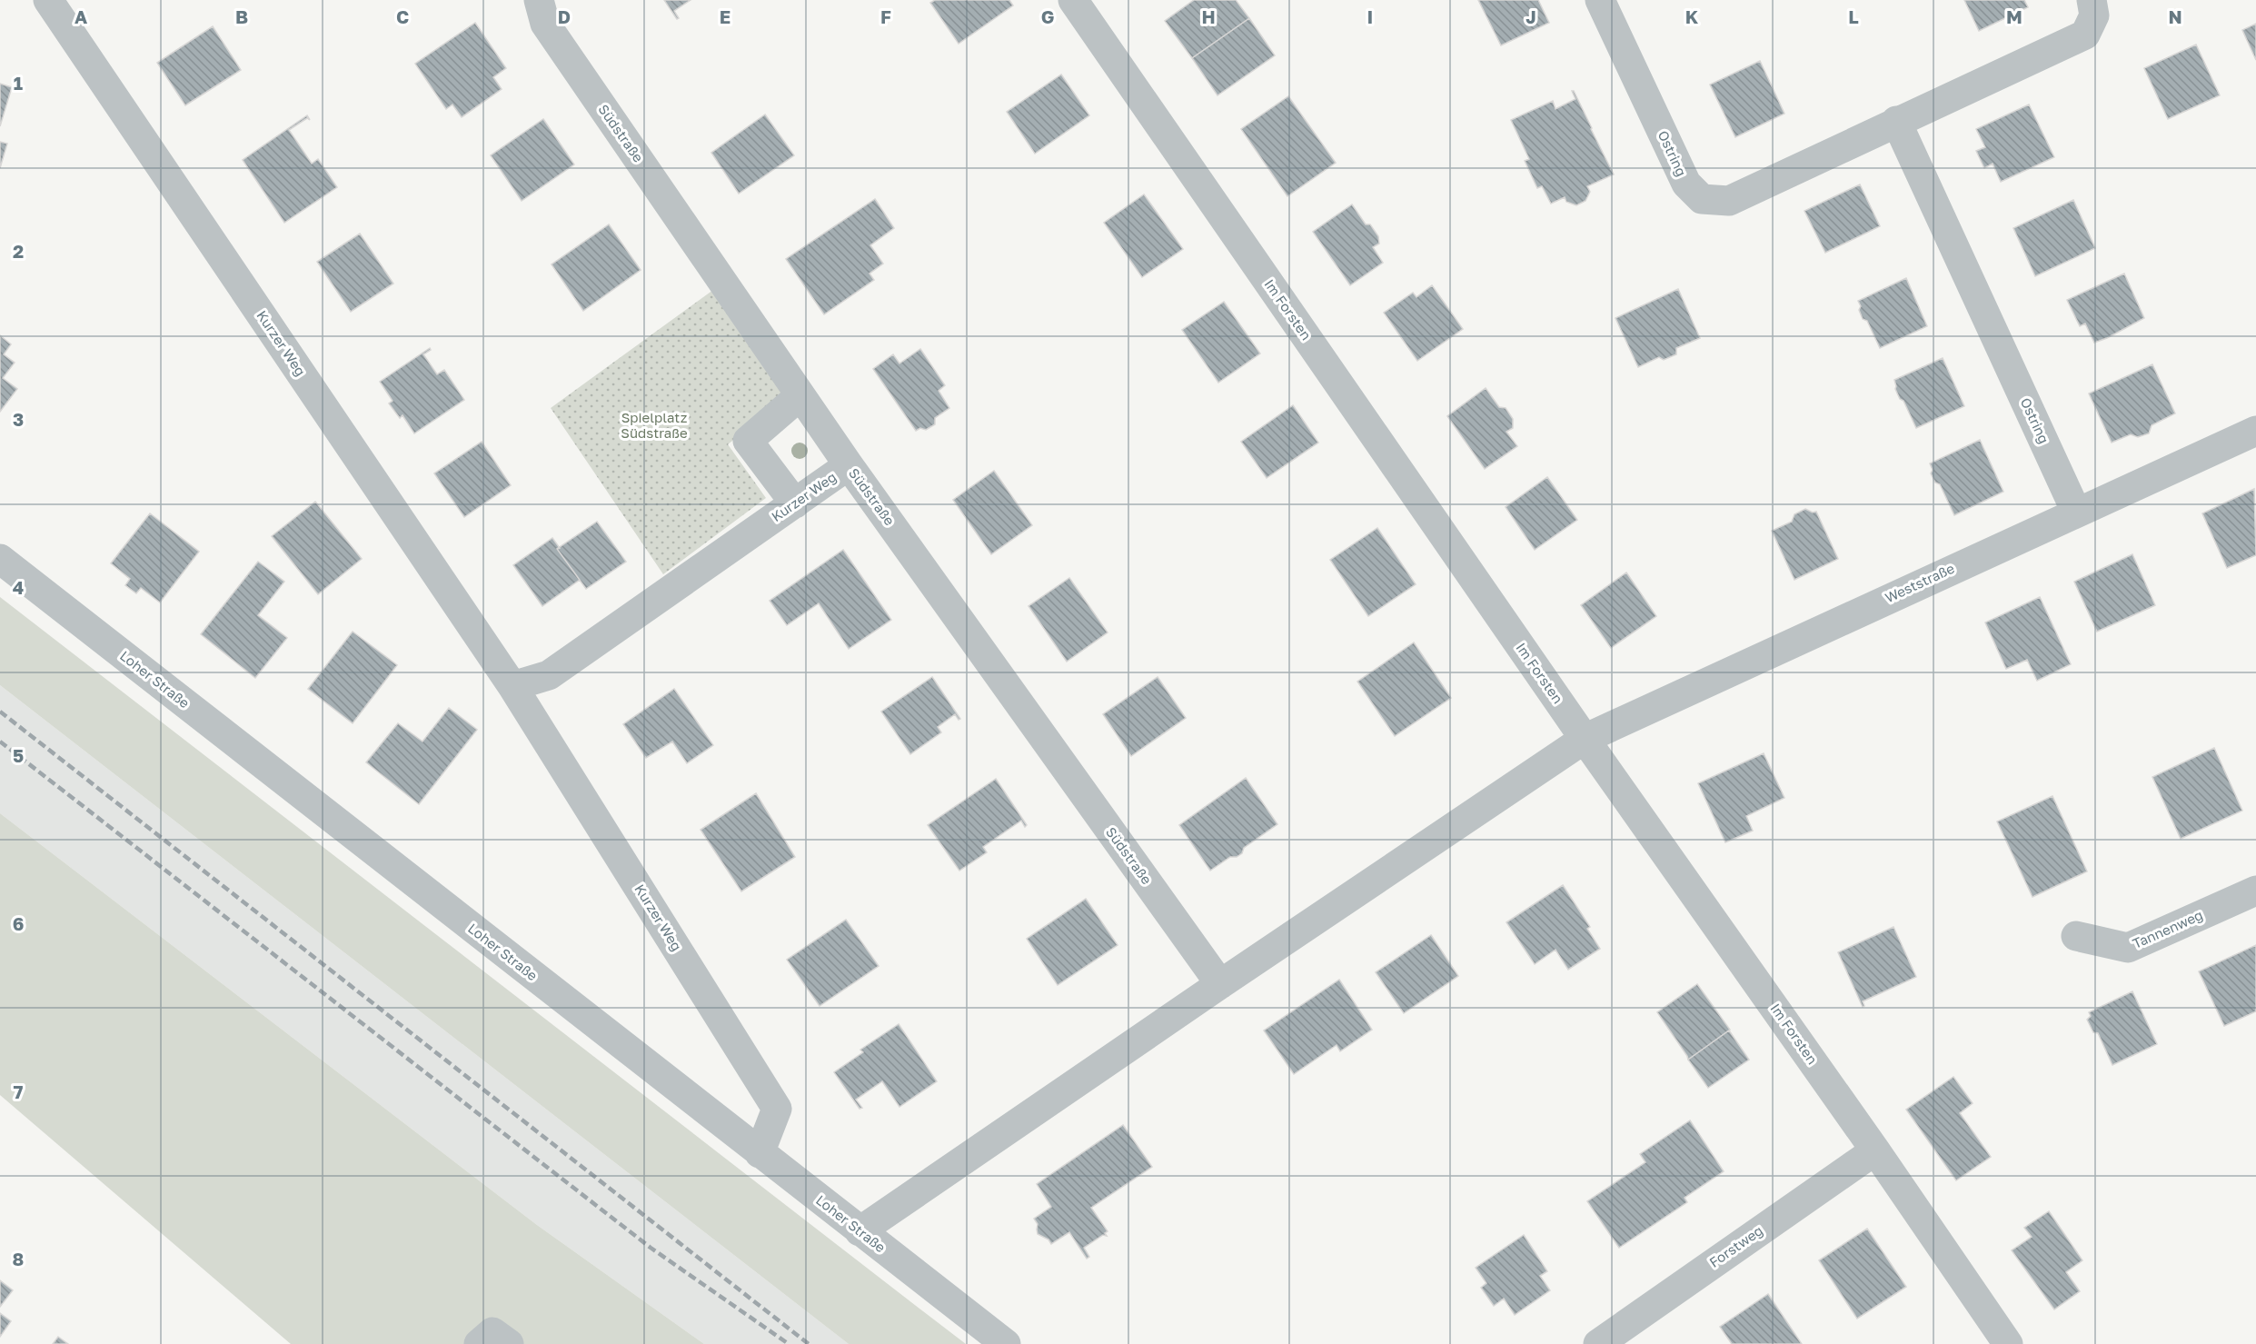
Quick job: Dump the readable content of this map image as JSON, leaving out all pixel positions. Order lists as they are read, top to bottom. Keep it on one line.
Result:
{"streets":{"street":["Südstraße","Ostring","Im Forsten","Kurzer Weg","Weststraße","Loher Straße","Tannenweg","Forstweg"]},"crossings":[["Südstraße","Kurzer Weg"],["Ostring","Weststraße"],["Im Forsten","Weststraße"],["Im Forsten","Forstweg"],["Kurzer Weg","Loher Straße"]],"parks":["Spielplatz Südstraße"],"grid":{"columns":["A","B","C","D","E","F","G","H","I","J","K","L","M","N"],"rows":["1","2","3","4","5","6","7","8"]}}
